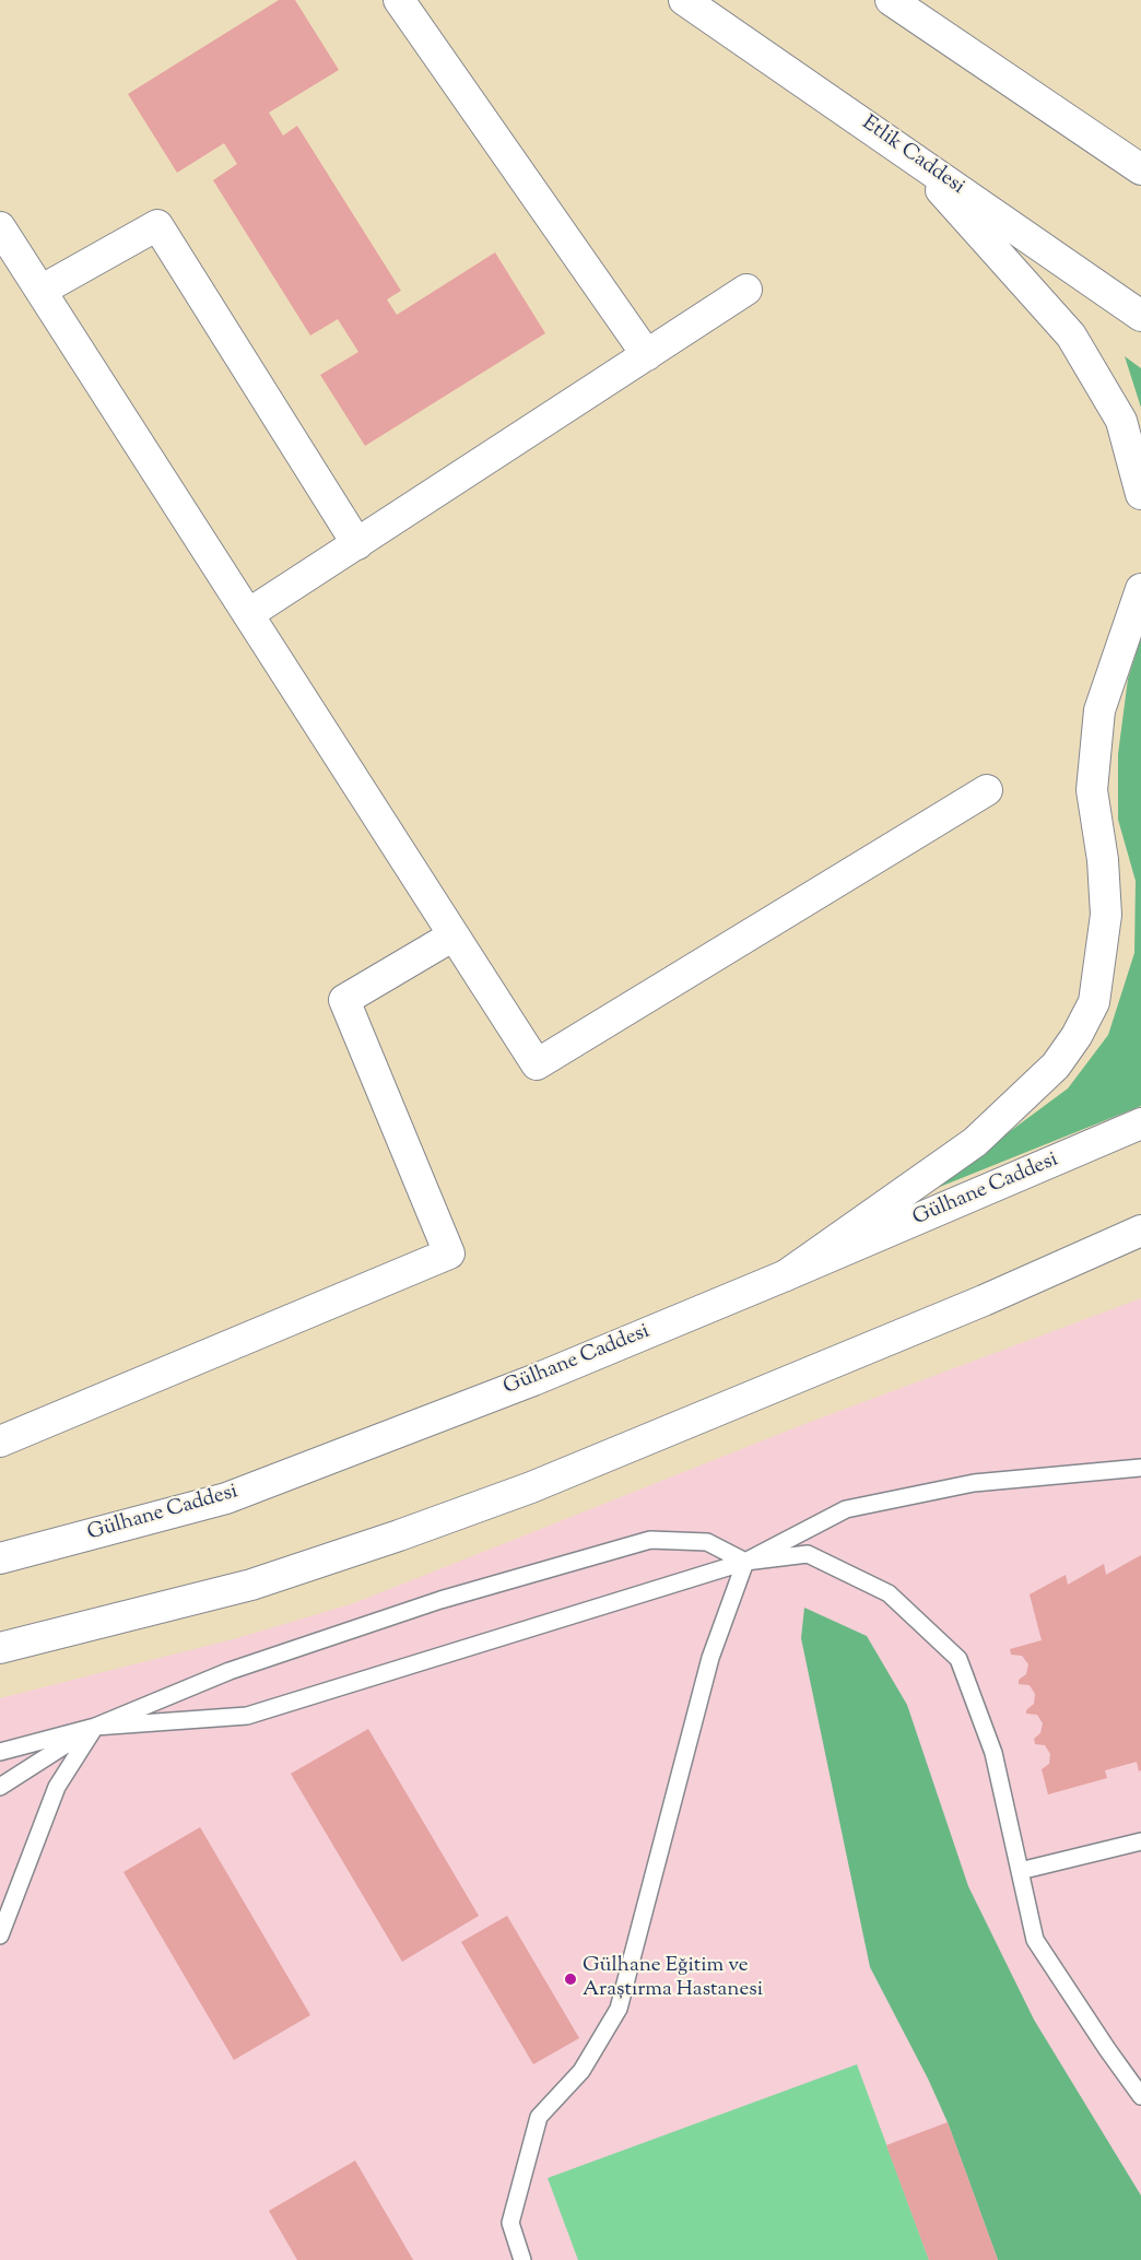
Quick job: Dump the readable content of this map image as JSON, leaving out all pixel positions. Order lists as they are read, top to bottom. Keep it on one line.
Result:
{"streets":{"main road":["Etlik Caddesi","Gülhane Caddesi"]},"places":["Gülhane Eğitim ve Araştırma Hastanesi"]}
